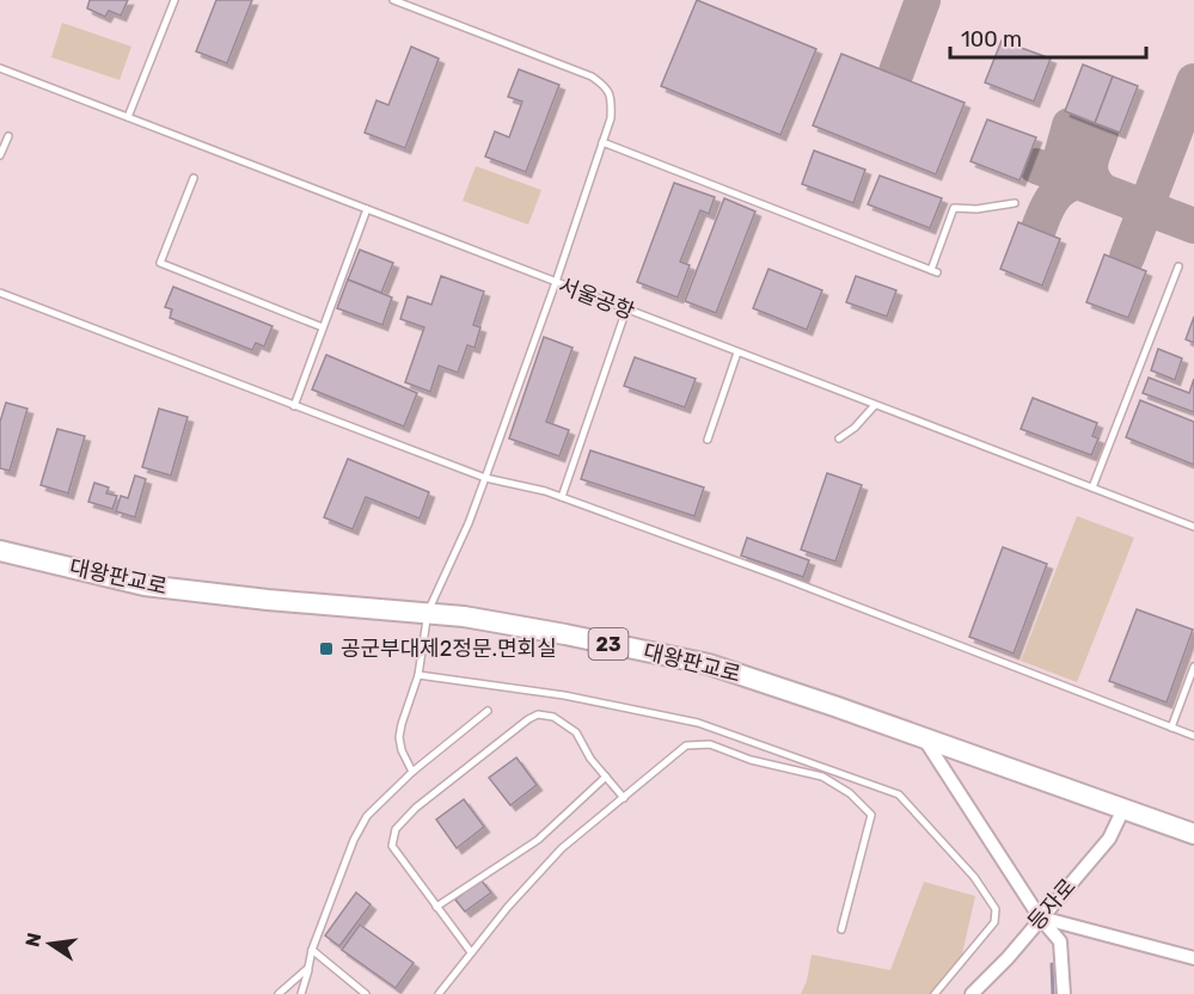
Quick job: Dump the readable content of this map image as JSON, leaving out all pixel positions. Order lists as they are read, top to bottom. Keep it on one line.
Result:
{"streets":{"main road":["대왕판교로","23"],"street":["등자로"],"lane":["서울공항"]},"crossings":[["대왕판교로","등자로"]],"places":{"transit":["공군부대제2정문.면회실"]},"scale_bar":"100 m","north":"left"}
